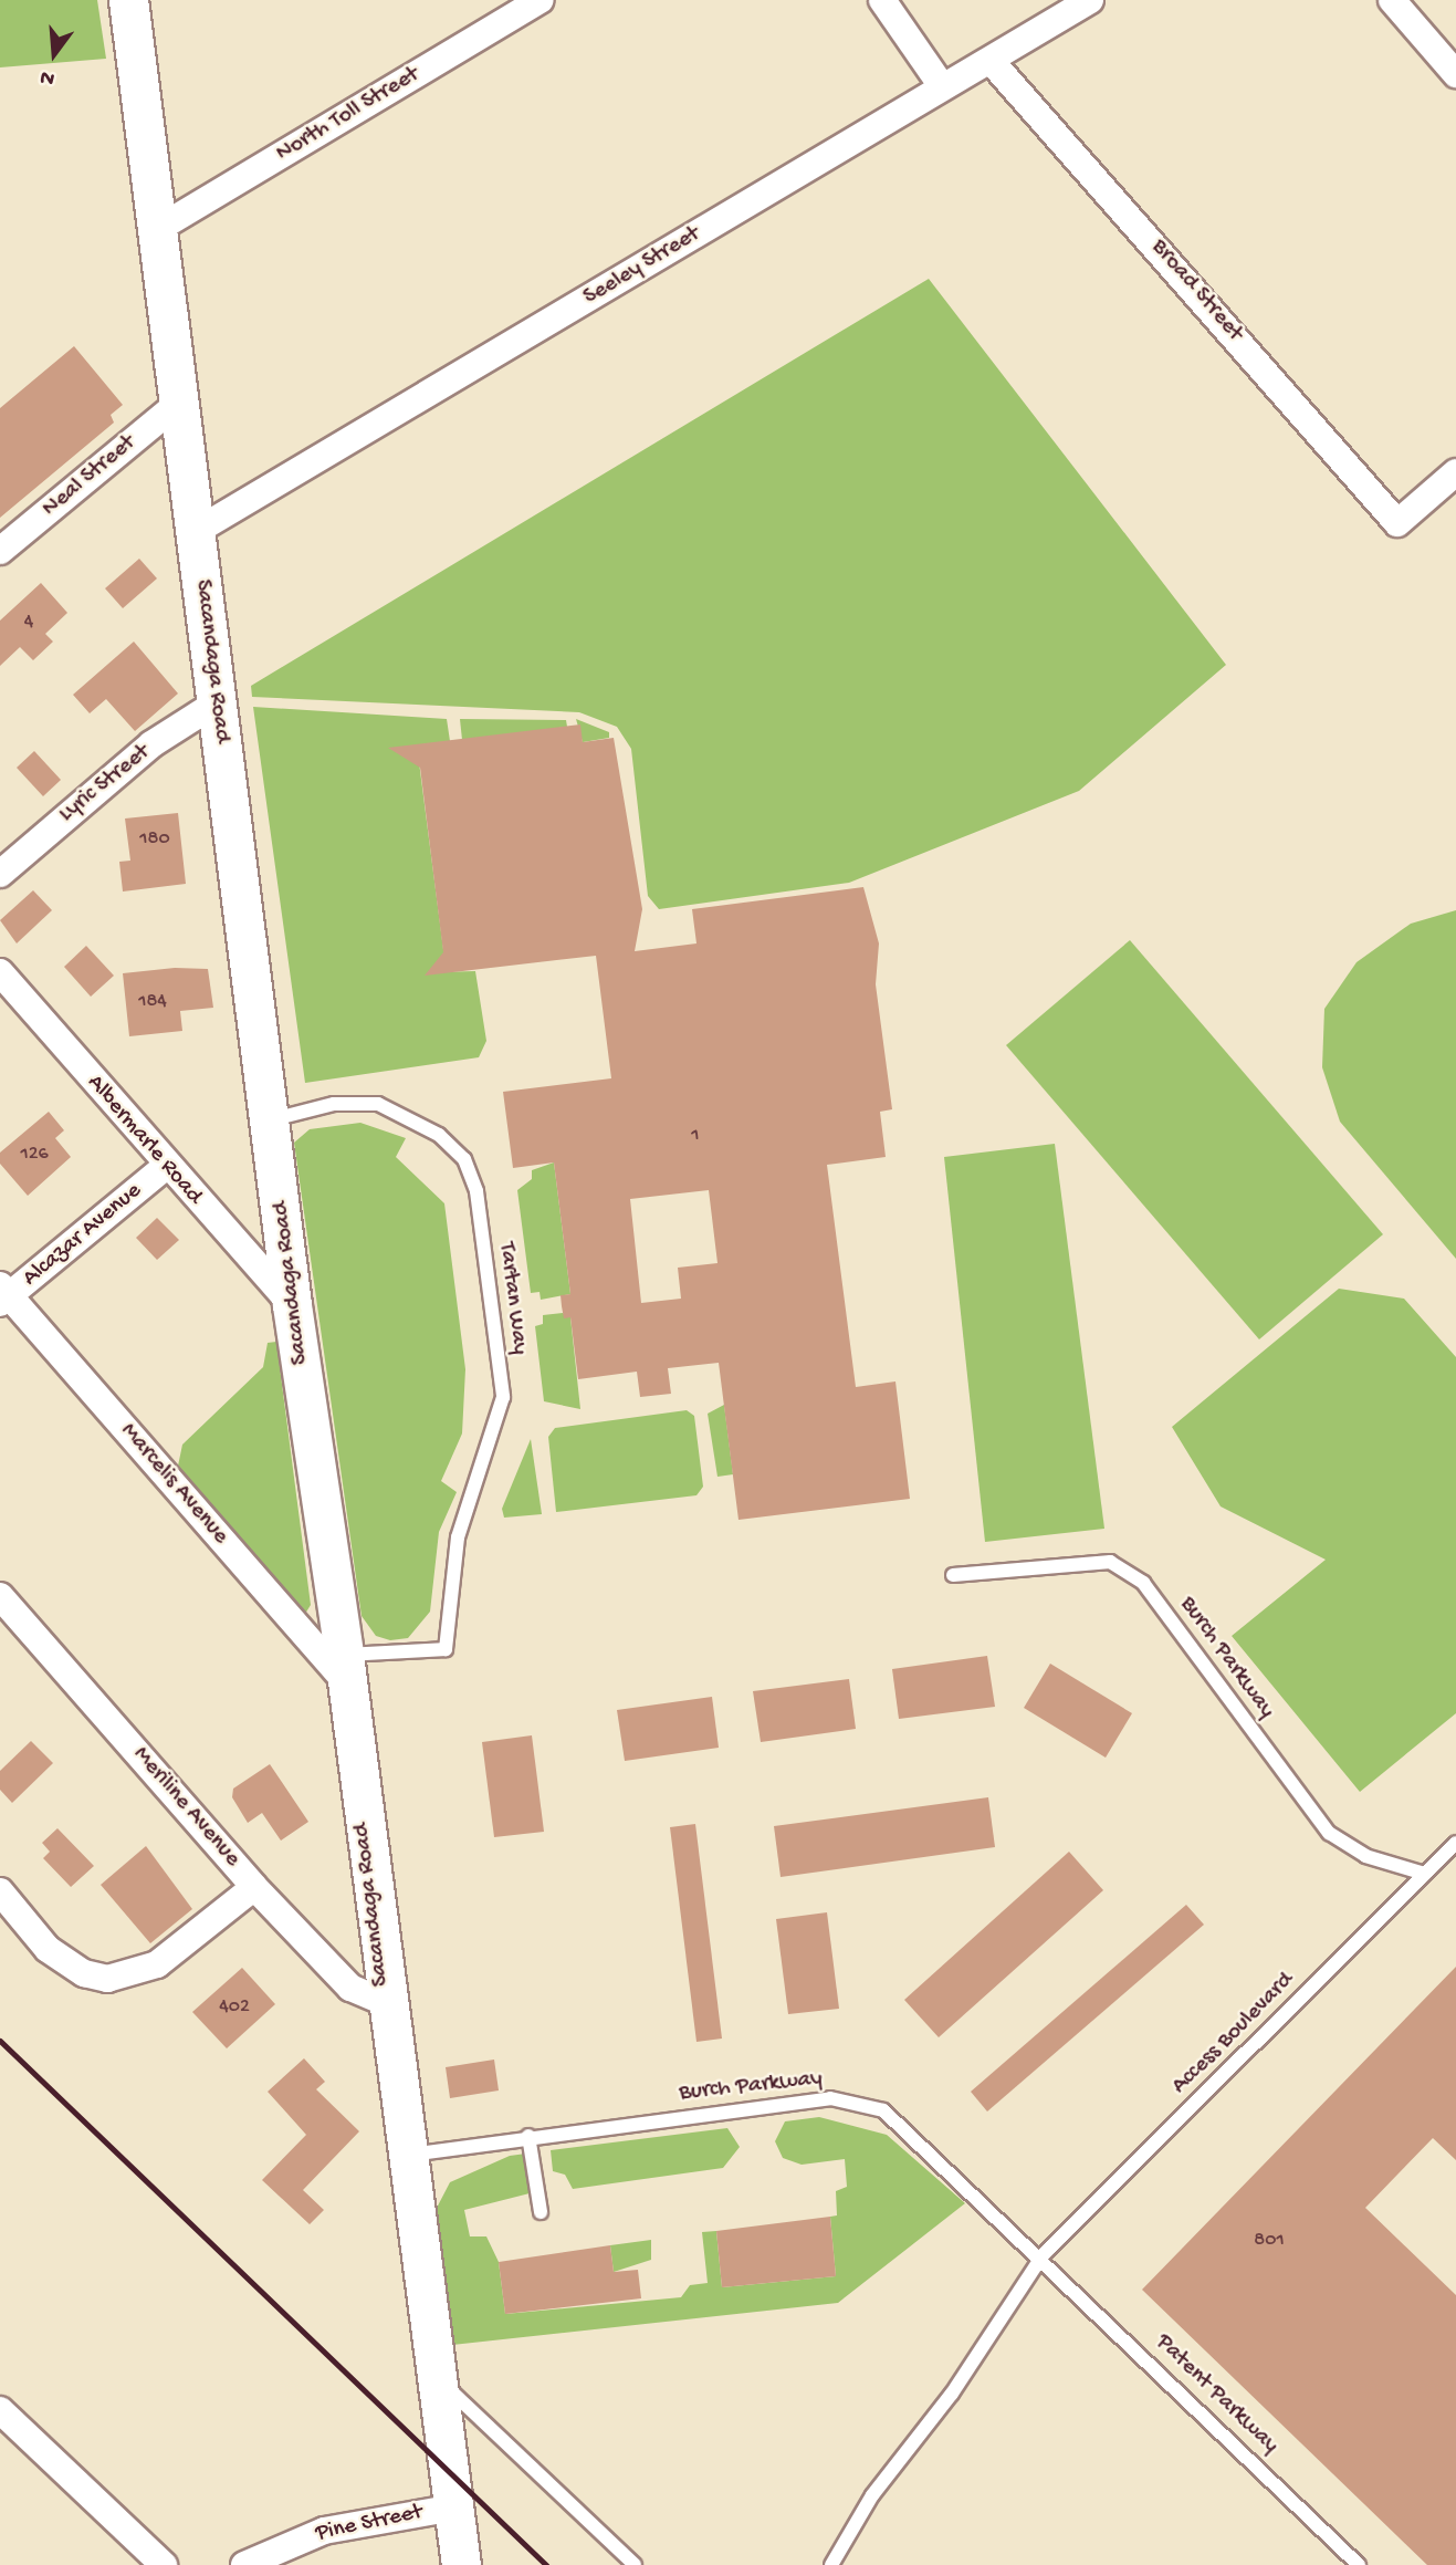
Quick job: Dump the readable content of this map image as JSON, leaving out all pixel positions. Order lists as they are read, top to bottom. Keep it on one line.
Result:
{"streets":{"main road":["Sacandaga Road"],"street":["North Toll Street","Seeley Street","Broad Street","Neal Street","Lyric Street","Albermarle Road","Alcazar Avenue","Marcelis Avenue","Meriline Avenue","Pine Street"],"lane":["Tartan Way","Burch Parkway","Access Boulevard","Patent Parkway"]},"crossings":[["North Toll Street","Sacandaga Road"],["Seeley Street","Broad Street"],["Seeley Street","Sacandaga Road"],["Neal Street","Sacandaga Road"],["Sacandaga Road","Lyric Street"],["Sacandaga Road","Albermarle Road"],["Sacandaga Road","Tartan Way"],["Sacandaga Road","Marcelis Avenue"],["Sacandaga Road","Burch Parkway"],["Sacandaga Road","Meriline Avenue"],["Sacandaga Road","Pine Street"],["Albermarle Road","Alcazar Avenue"],["Alcazar Avenue","Marcelis Avenue"],["Tartan Way","Marcelis Avenue"],["Burch Parkway","Access Boulevard"],["Burch Parkway","Patent Parkway"],["Access Boulevard","Patent Parkway"]],"house_numbers":["4","180","184","1","126","402","801"],"north":"bottom"}
